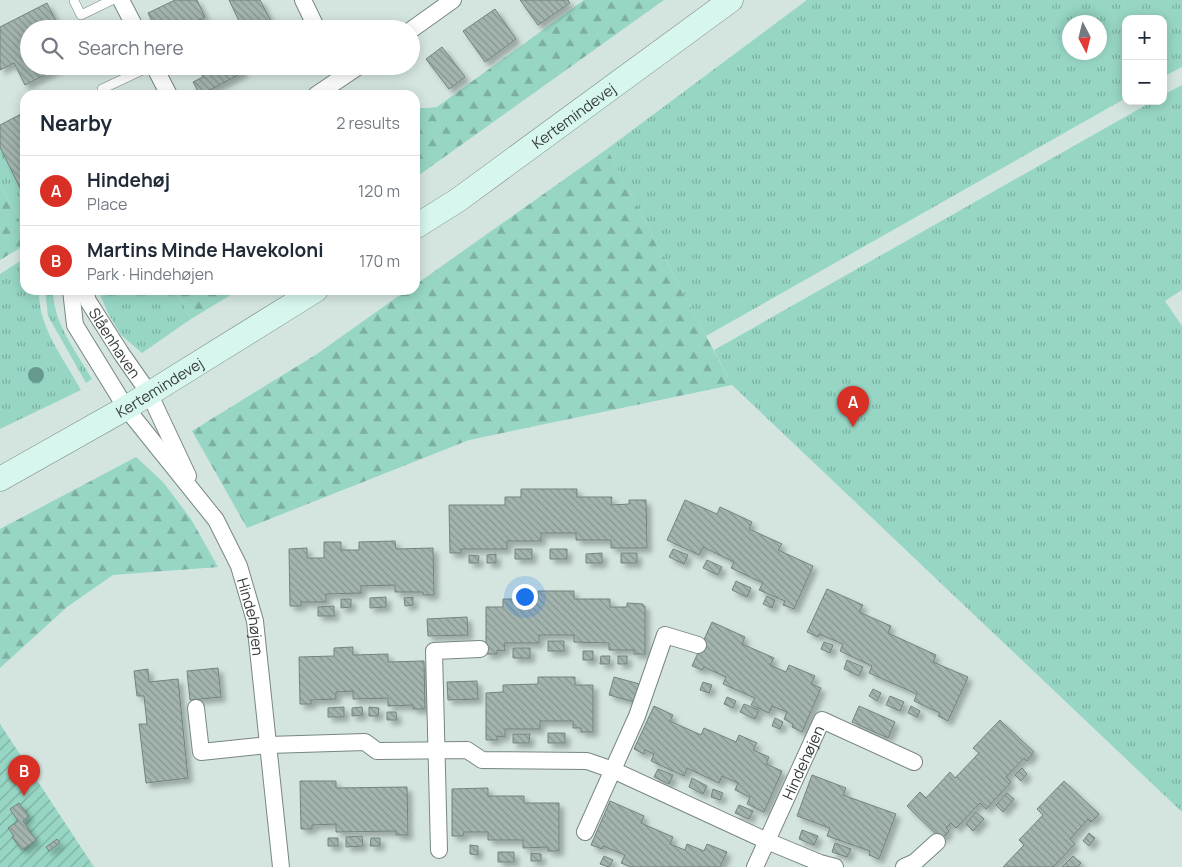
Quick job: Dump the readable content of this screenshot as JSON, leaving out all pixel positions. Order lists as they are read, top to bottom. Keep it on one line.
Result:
{"streets":{"main road":["Kertemindevej"],"street":["Slåenhaven","Hindehøjen"]},"crossings":[["Kertemindevej","Slåenhaven"],["Kertemindevej","Hindehøjen"],["Slåenhaven","Hindehøjen"]],"north":"bottom","page":{"map_buttons":["+","−"],"search":"Search here","heading":["Nearby","2 results"],"list":[{"mark":"A","name":"Hindehøj","note":"Place","value":"120 m"},{"mark":"B","name":"Martins Minde Havekoloni","note":"Park · Hindehøjen","value":"170 m"}],"pins":["A","B"]}}
